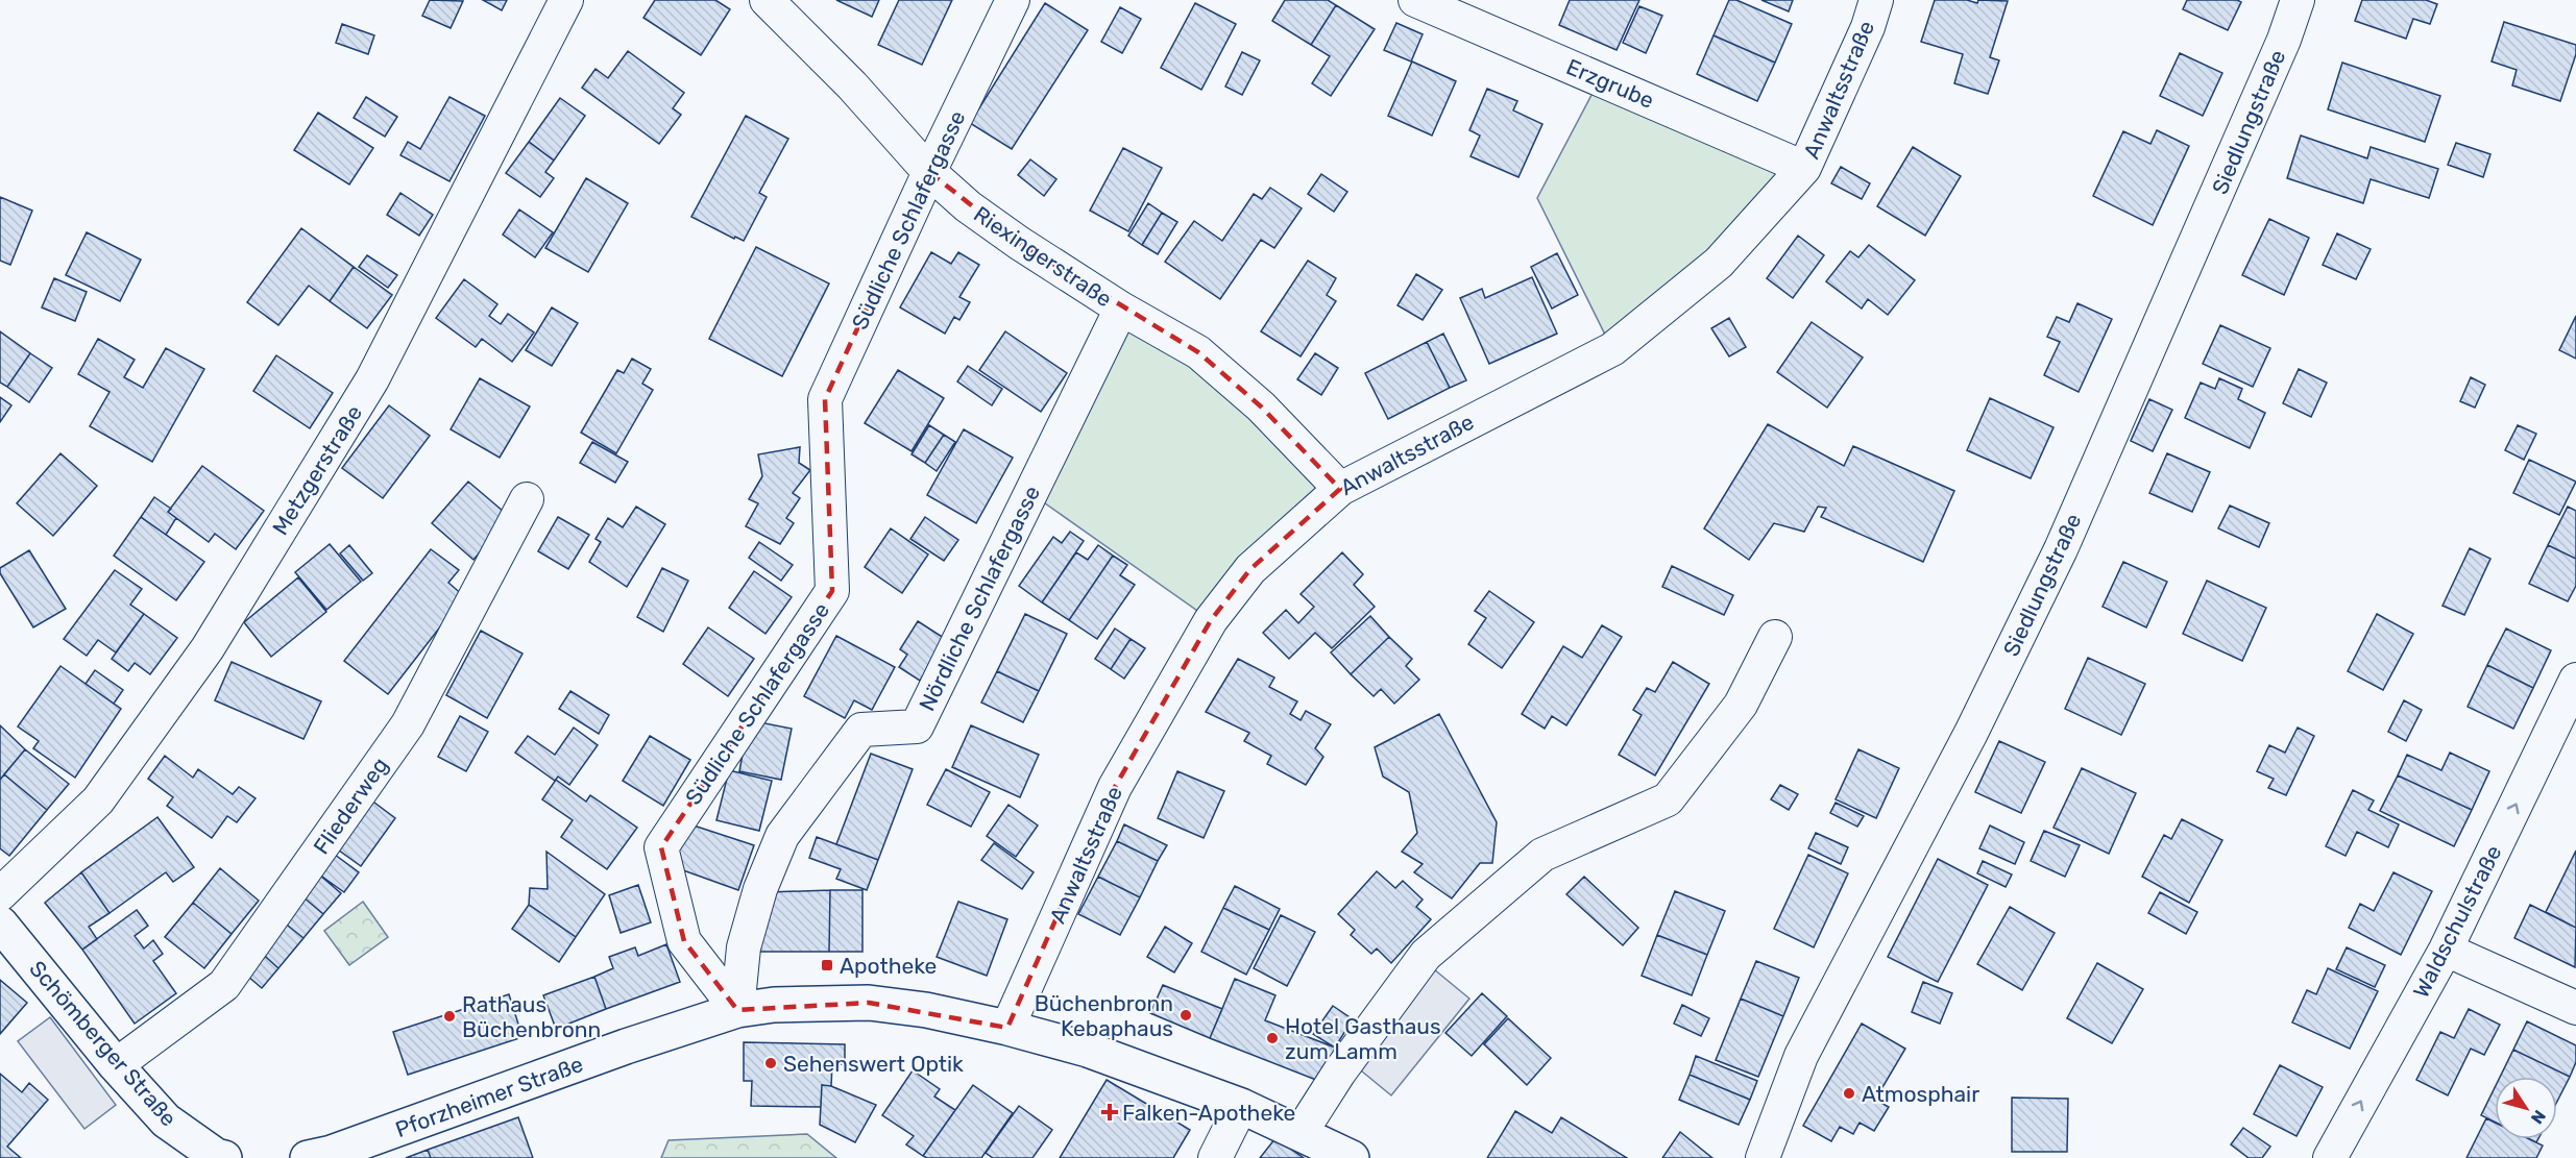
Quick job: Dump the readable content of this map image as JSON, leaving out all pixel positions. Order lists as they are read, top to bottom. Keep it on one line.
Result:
{"streets":{"main road":["Schömberger Straße","Pforzheimer Straße"],"street":["Erzgrube","Anwaltsstraße","Siedlungstraße","Südliche Schlafergasse","Riexingerstraße","Metzgerstraße","Nördliche Schlafergasse","Fliederweg","Waldschulstraße"]},"crossings":[["Erzgrube","Anwaltsstraße"],["Anwaltsstraße","Riexingerstraße"],["Anwaltsstraße","Pforzheimer Straße"],["Südliche Schlafergasse","Riexingerstraße"],["Südliche Schlafergasse","Nördliche Schlafergasse"],["Südliche Schlafergasse","Pforzheimer Straße"],["Riexingerstraße","Nördliche Schlafergasse"],["Nördliche Schlafergasse","Pforzheimer Straße"],["Fliederweg","Schömberger Straße"]],"one_way":["Waldschulstraße"],"places":{"transit":["Apotheke"],"other":["Büchenbronn Kebaphaus","Rathaus Büchenbronn","Hotel Gasthaus zum Lamm","Sehenswert Optik","Atmosphair"],"health":["Falken-Apotheke"]},"north":"bottom right"}
